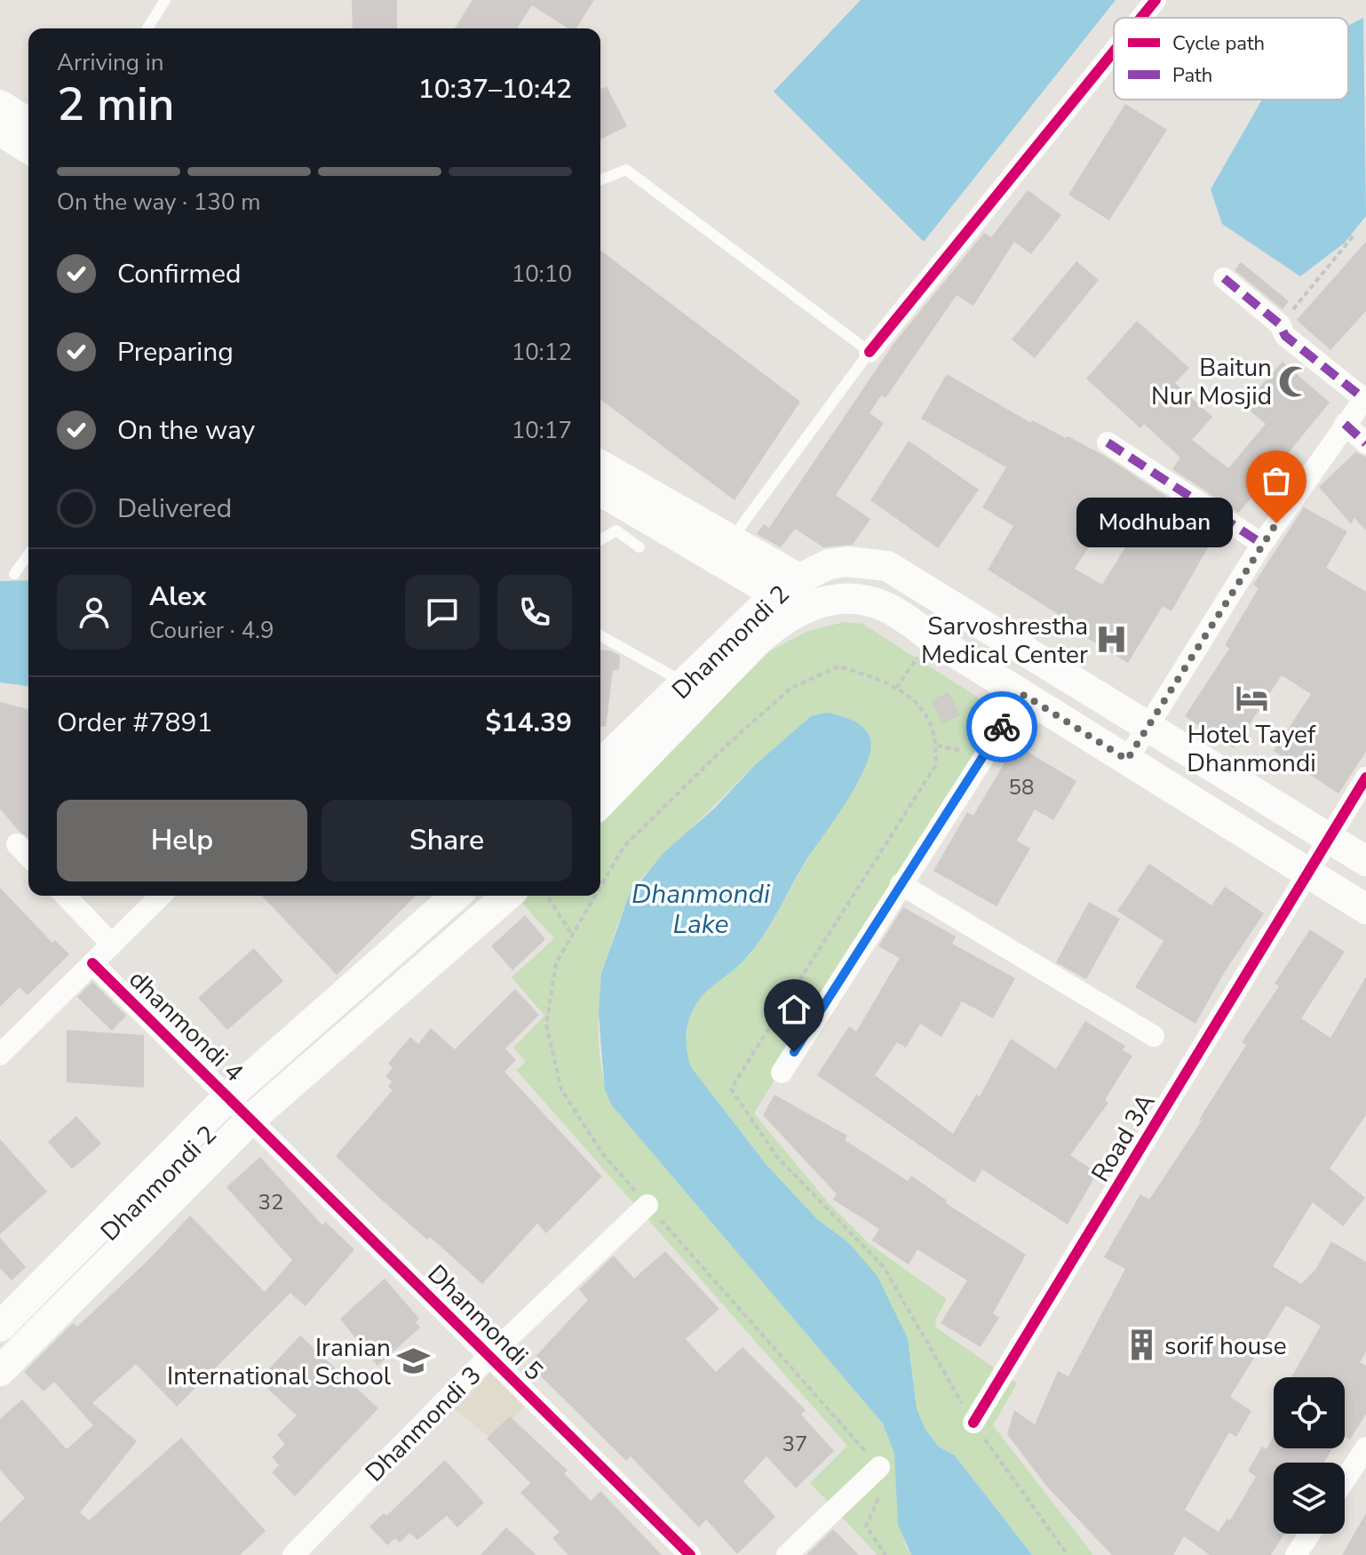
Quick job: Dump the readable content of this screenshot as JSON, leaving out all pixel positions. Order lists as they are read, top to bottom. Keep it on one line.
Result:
{"streets":{"main road":["Dhanmondi 2"],"street":["dhanmondi 4","Road 3A","Dhanmondi 5","Dhanmondi 3"]},"crossings":[["Dhanmondi 2","dhanmondi 4"],["Dhanmondi 2","Road 3A"],["Dhanmondi 2","Dhanmondi 5"],["dhanmondi 4","Dhanmondi 5"],["Dhanmondi 5","Dhanmondi 3"]],"water":["Dhanmondi Lake"],"places":{"mosque":["Baitun Nur Mosjid"],"other":["Modhuban"],"hospital":["Sarvoshrestha Medical Center"],"hotel":["Hotel Tayef Dhanmondi"],"building":["sorif house"],"school or university":["Iranian International School"]},"house_numbers":["58","32","37"],"legend":["Cycle path","Path"],"page":{"heading":["2 min","Arriving in","10:37–10:42"],"panel":["Alex","Courier · 4.9","Order #7891","$14.39"],"bar":"On the way · 130 m","list":[["Confirmed","10:10"],["Preparing","10:12"],["On the way","10:17"],"Delivered"],"bubble":"Modhuban","buttons":["Help","Share"]}}
